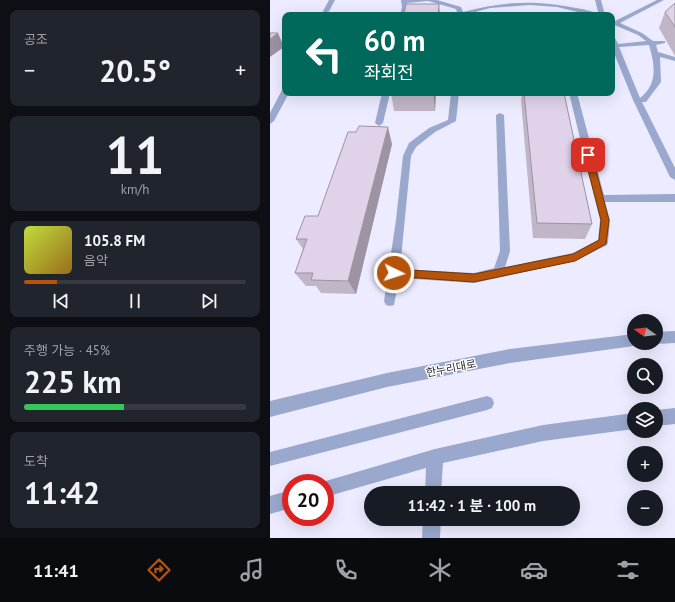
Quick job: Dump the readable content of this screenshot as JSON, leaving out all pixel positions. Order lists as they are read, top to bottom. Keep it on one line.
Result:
{"streets":{"street":["한누리대로"]},"north":"left","page":{"tile":["공조",["11","km/h"],["주행 가능 · 45%","225 km"],["도착","11:42"]],"turn":["60 m","좌회전"],"heat":["−","20.5°","+"],"song":["105.8 FM","음악"],"map_buttons":["+","−"],"limit":"20","trip":"11:42 · 1 분 · 100 m","tabs":"11:41"}}
